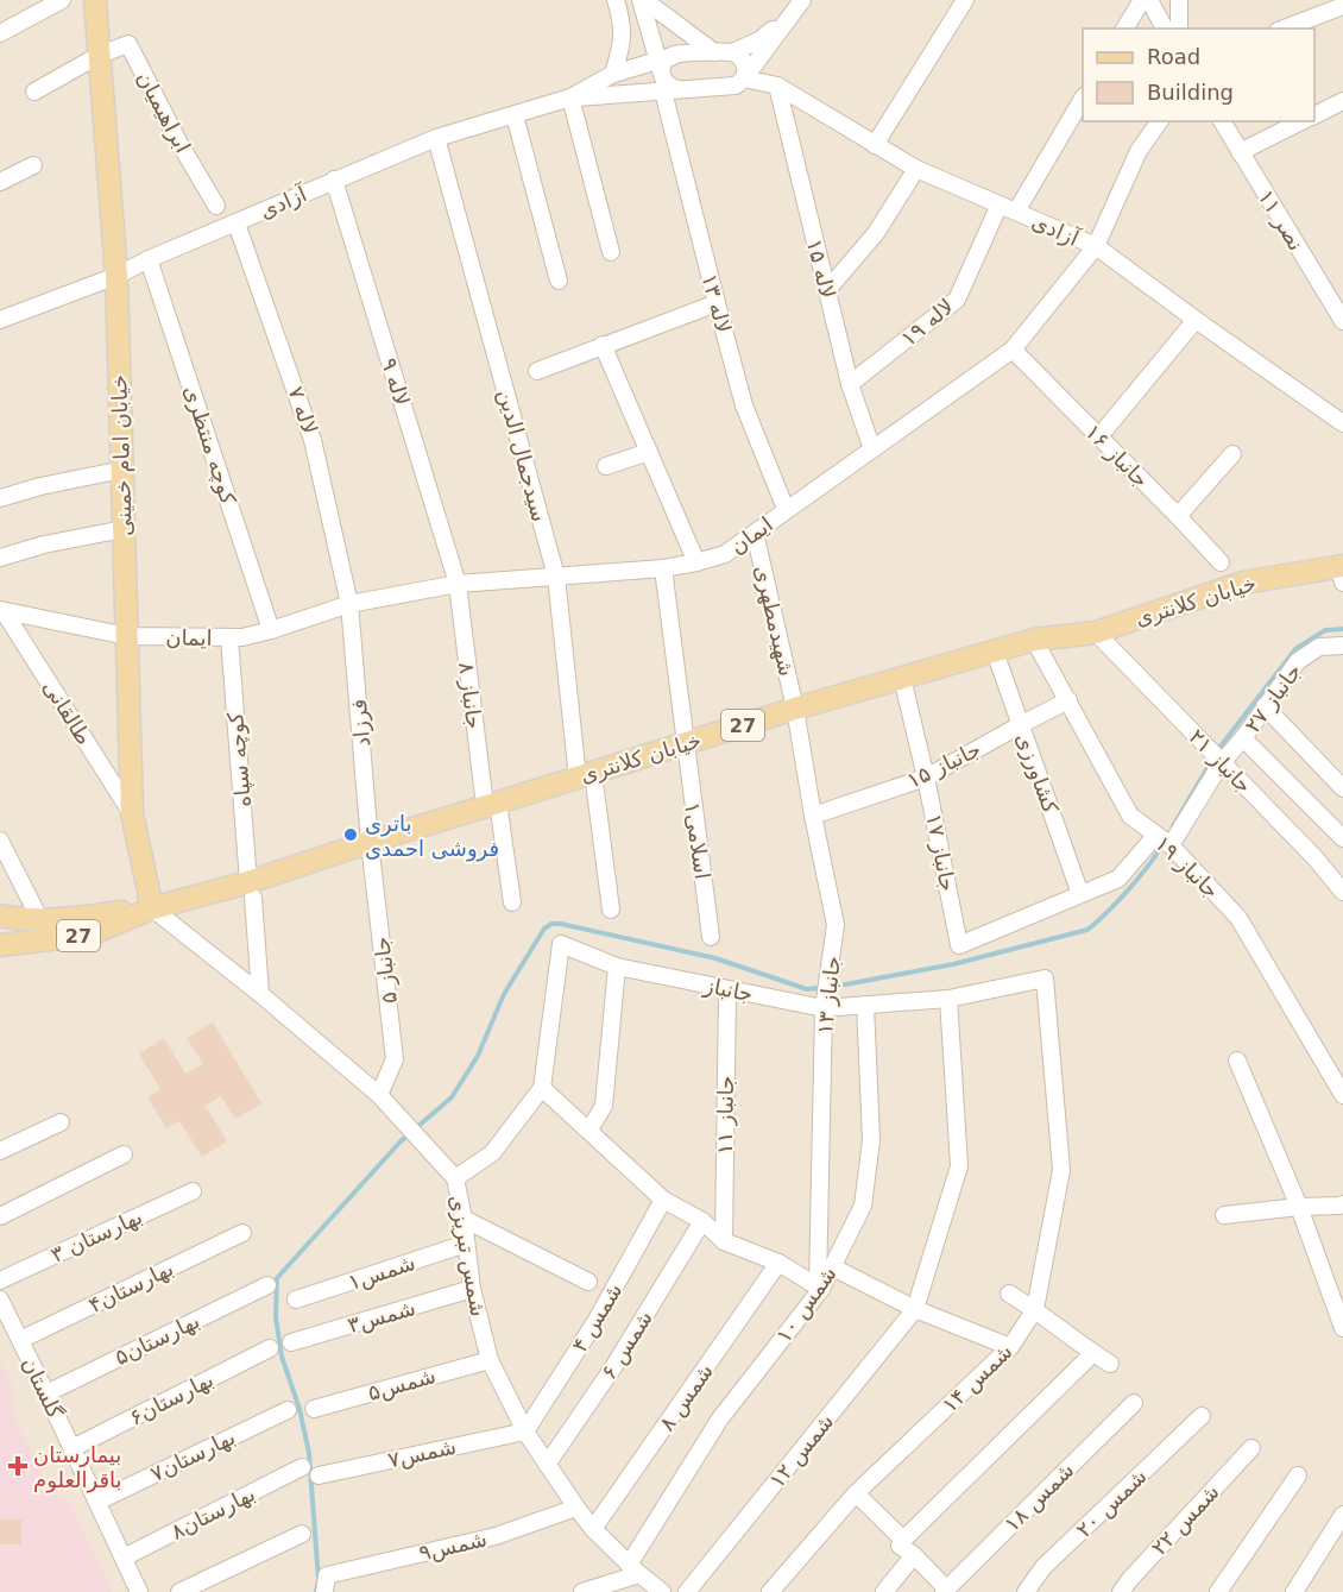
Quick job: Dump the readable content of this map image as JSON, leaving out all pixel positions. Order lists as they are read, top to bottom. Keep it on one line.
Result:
{"streets":{"main road":["خیابان امام خمینی","خیابان کلانتری","27"],"street":["ابراهیمیان","آزادی","نصر ۱۱","لاله ۱۵","لاله ۱۳","لاله ۱۹","لاله ۹","لاله ۷","کوچه منتظری","سیدجمال الدین","جانباز ۱۶","ایمان","شهیدمطهری","جانباز ۸","جانباز ۲۷","طالقانی","فرزاد","کوچه سپاه","جانباز ۲۱","جانباز ۱۵","کشاورزی","اسلامی۱","جانباز ۱۷","جانباز ۱۹","جانباز ۵","جانباز","جانباز ۱۳","جانباز ۱۱","بهارستان ۳","شمس تبریزی","شمس۱","بهارستان۴","شمس ۱۰","شمس۳","شمس ۴","بهارستان۵","شمس ۶","شمس ۱۴","شمس۵","گلستان","شمس ۸","بهارستان۶","شمس ۱۲","شمس۷","بهارستان۷","شمس ۱۸","شمس ۲۰","بهارستان۸","شمس ۲۲","شمس۹"]},"crossings":[["ابراهیمیان","خیابان امام خمینی"],["آزادی","لاله ۱۵"],["آزادی","لاله ۱۳"],["آزادی","لاله ۱۹"],["آزادی","لاله ۹"],["آزادی","لاله ۷"],["آزادی","کوچه منتظری"],["آزادی","خیابان امام خمینی"],["آزادی","سیدجمال الدین"],["آزادی","ایمان"],["لاله ۱۵","لاله ۱۹"],["لاله ۱۵","ایمان"],["لاله ۱۳","ایمان"],["لاله ۹","ایمان"],["لاله ۹","جانباز ۸"],["لاله ۷","ایمان"],["لاله ۷","فرزاد"],["کوچه منتظری","ایمان"],["خیابان امام خمینی","ایمان"],["خیابان امام خمینی","خیابان کلانتری"],["خیابان امام خمینی","طالقانی"],["خیابان امام خمینی","شمس تبریزی"],["سیدجمال الدین","ایمان"],["سیدجمال الدین","خیابان کلانتری"],["جانباز ۱۶","ایمان"],["ایمان","شهیدمطهری"],["ایمان","جانباز ۸"],["ایمان","طالقانی"],["ایمان","فرزاد"],["ایمان","کوچه سپاه"],["ایمان","اسلامی۱"],["خیابان کلانتری","شهیدمطهری"],["خیابان کلانتری","جانباز ۸"],["خیابان کلانتری","فرزاد"],["خیابان کلانتری","کوچه سپاه"],["خیابان کلانتری","جانباز ۲۱"],["خیابان کلانتری","کشاورزی"],["خیابان کلانتری","اسلامی۱"],["خیابان کلانتری","جانباز ۱۷"],["خیابان کلانتری","جانباز ۱۹"],["خیابان کلانتری","جانباز ۵"],["خیابان کلانتری","جانباز ۱۳"],["خیابان کلانتری","شمس تبریزی"],["شهیدمطهری","جانباز ۱۳"],["جانباز ۲۷","جانباز ۲۱"],["جانباز ۲۷","جانباز ۱۹"],["فرزاد","جانباز ۵"],["کوچه سپاه","شمس تبریزی"],["جانباز ۱۵","کشاورزی"],["جانباز ۱۵","جانباز ۱۷"],["جانباز ۱۵","جانباز ۱۹"],["جانباز ۱۵","جانباز ۱۳"],["کشاورزی","جانباز ۱۷"],["جانباز ۵","شمس تبریزی"],["جانباز","جانباز ۱۳"],["جانباز","جانباز ۱۱"],["جانباز","شمس ۱۰"],["جانباز","شمس ۱۴"],["جانباز ۱۳","شمس ۱۰"],["شمس تبریزی","شمس۱"],["شمس تبریزی","شمس ۱۰"],["شمس تبریزی","شمس۳"],["شمس تبریزی","شمس ۴"],["شمس تبریزی","شمس ۶"],["شمس تبریزی","شمس۵"],["شمس تبریزی","شمس ۸"],["شمس تبریزی","شمس۷"],["شمس تبریزی","شمس۹"],["بهارستان۴","گلستان"],["شمس ۴","شمس۷"],["بهارستان۵","گلستان"],["گلستان","بهارستان۶"],["گلستان","بهارستان۷"],["گلستان","بهارستان۸"]],"places":{"other":["باتری فروشی احمدی"],"health":["بیمارستان باقرالعلوم"]},"legend":["Road","Building"]}
